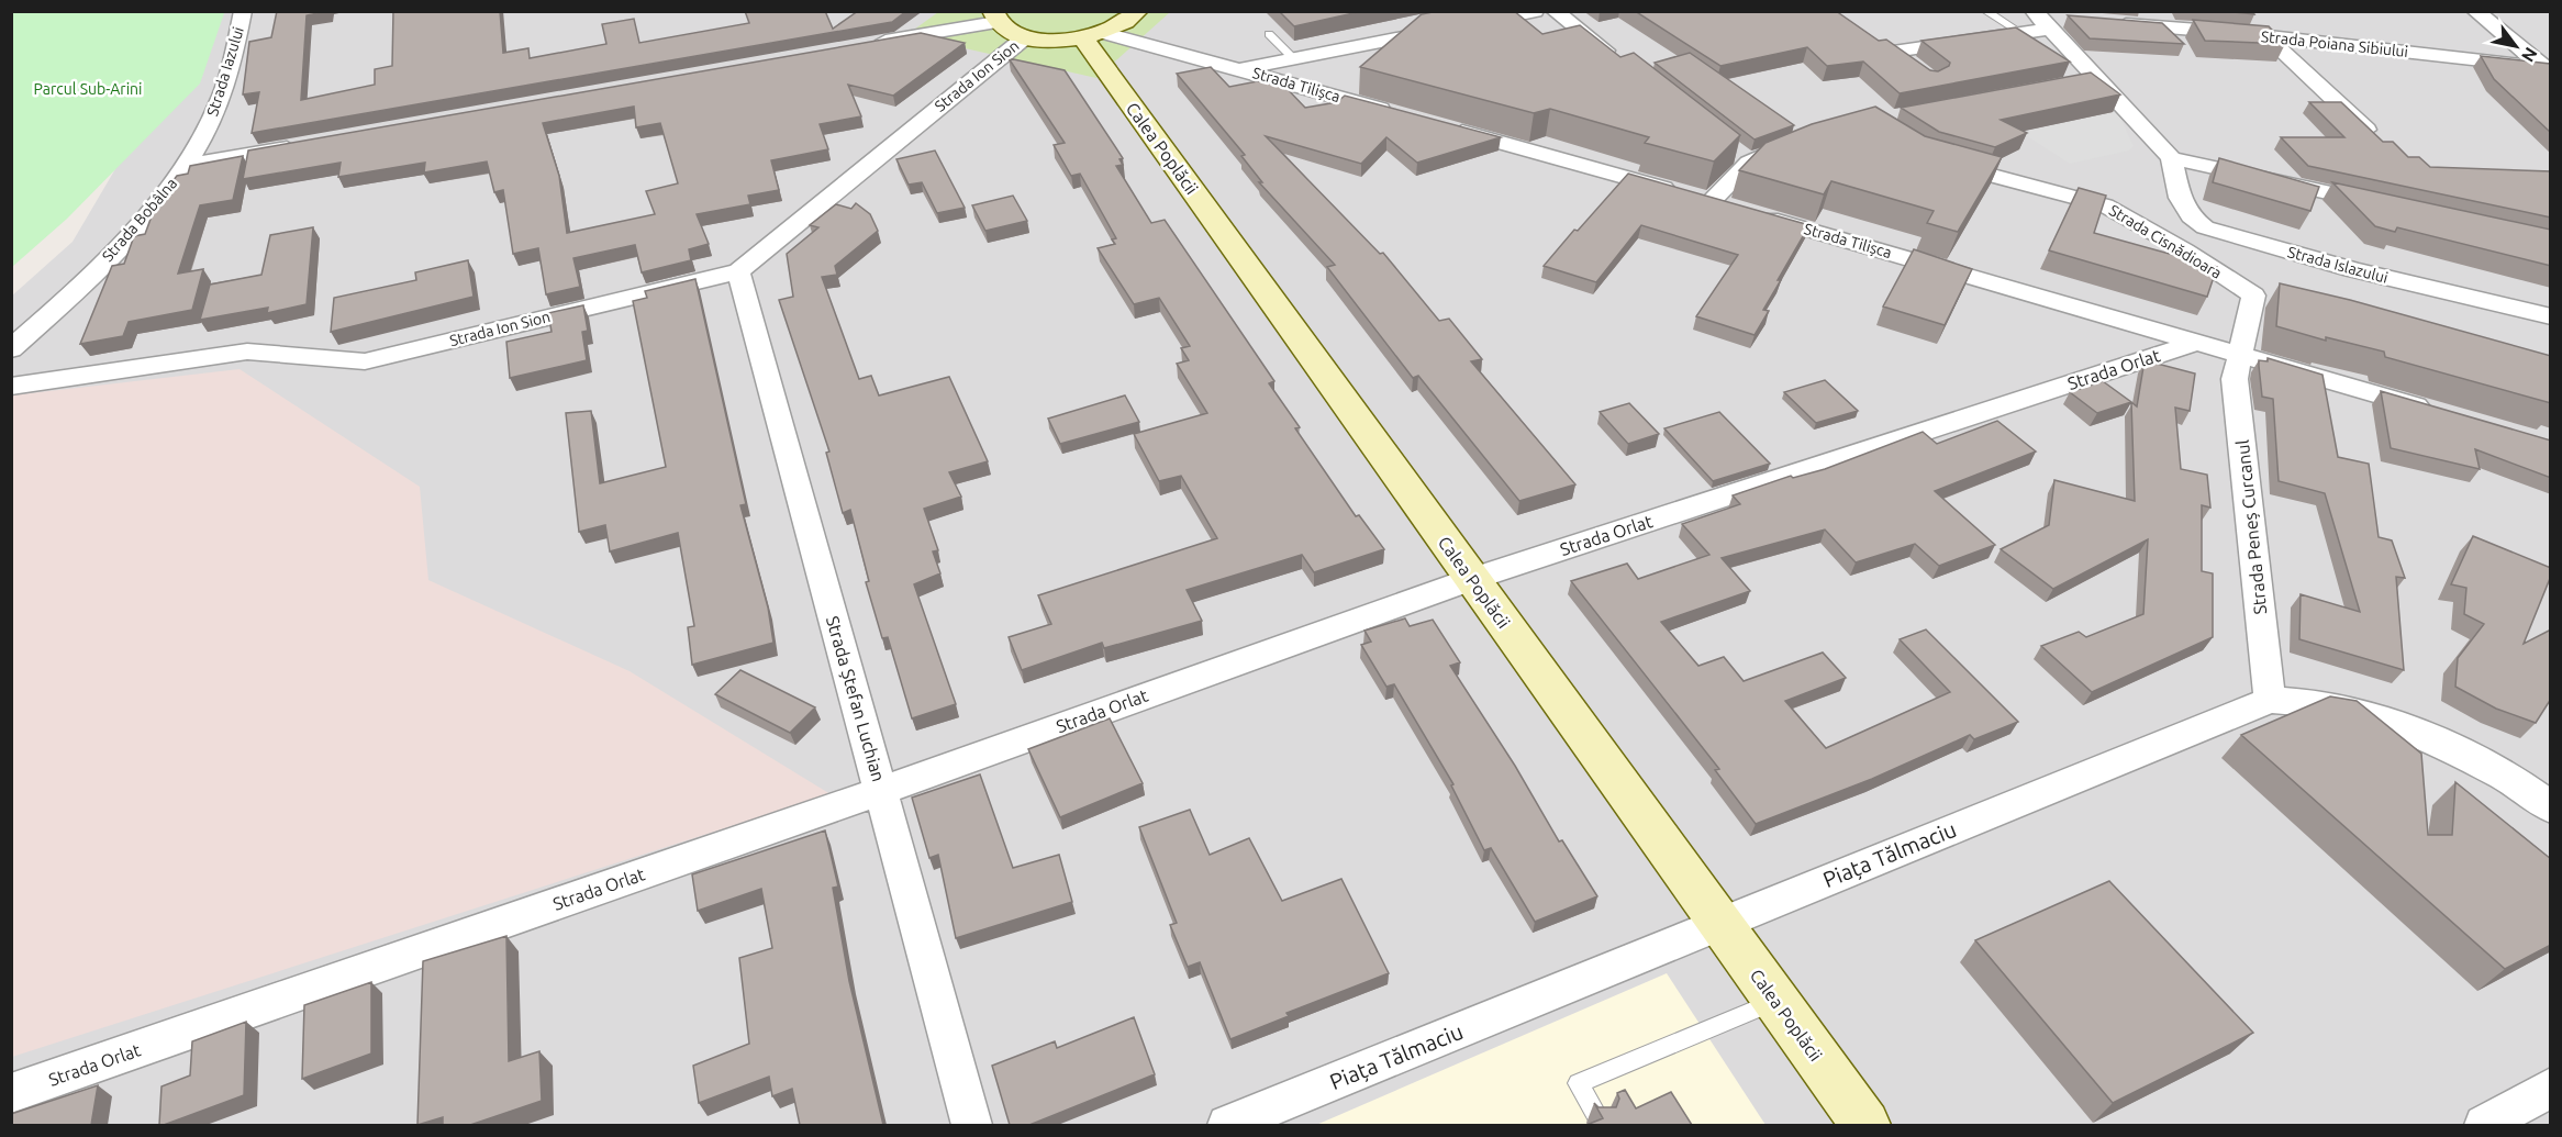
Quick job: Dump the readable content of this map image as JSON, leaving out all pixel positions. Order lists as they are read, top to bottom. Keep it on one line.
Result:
{"streets":{"main road":["Calea Poplăcii"],"street":["Strada Poiana Sibiului","Strada Iazului","Strada Ion Sion","Strada Tilișca","Strada Bobâlna","Strada Cisnădioara","Strada Islazului","Strada Orlat","Strada Peneș Curcanul","Strada Ștefan Luchian","Piața Tălmaciu"]},"crossings":[["Strada Iazului","Strada Bobâlna"],["Strada Ion Sion","Strada Ștefan Luchian"],["Strada Tilișca","Calea Poplăcii"],["Strada Tilișca","Strada Cisnădioara"],["Strada Tilișca","Strada Orlat"],["Strada Tilișca","Strada Peneș Curcanul"],["Calea Poplăcii","Strada Orlat"],["Calea Poplăcii","Piața Tălmaciu"],["Strada Cisnădioara","Strada Peneș Curcanul"],["Strada Orlat","Strada Ștefan Luchian"],["Strada Peneș Curcanul","Piața Tălmaciu"]],"parks":["Parcul Sub-Arini"],"north":"bottom right"}
